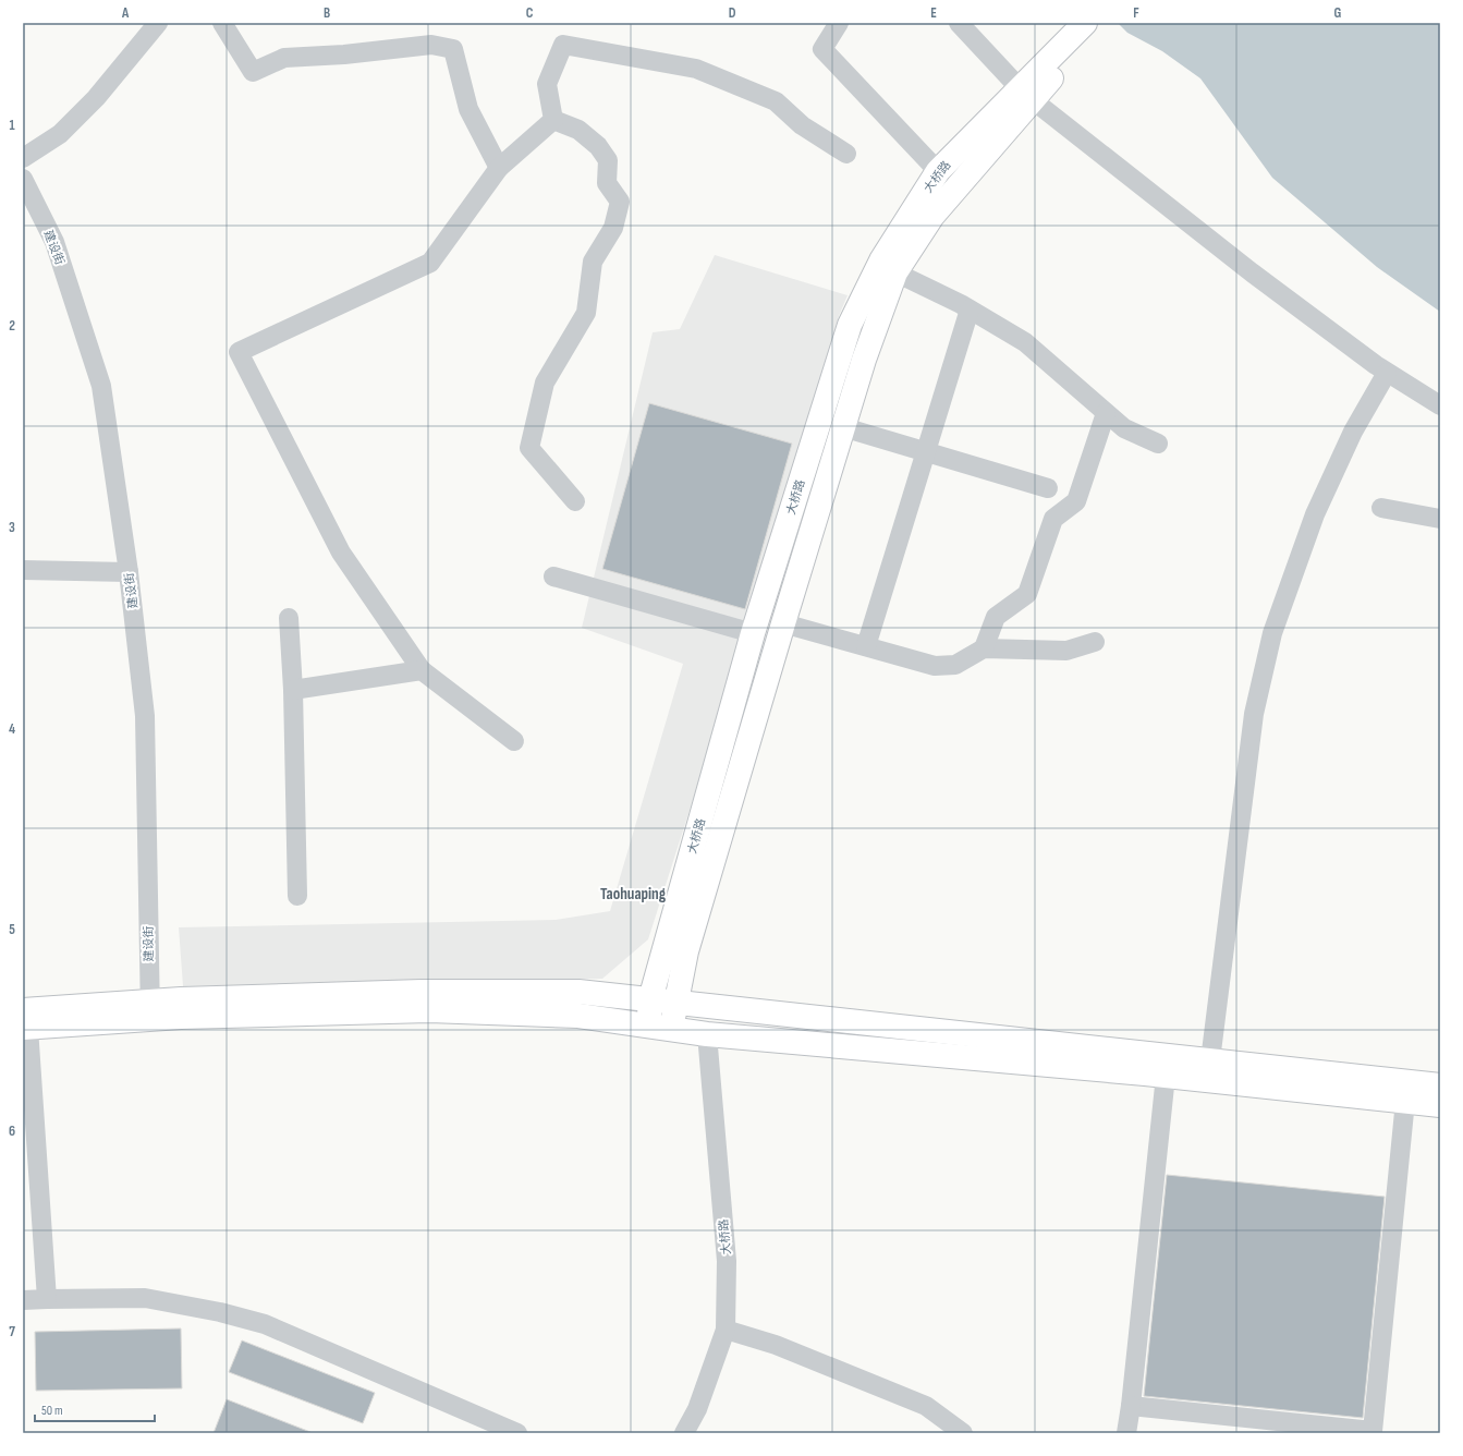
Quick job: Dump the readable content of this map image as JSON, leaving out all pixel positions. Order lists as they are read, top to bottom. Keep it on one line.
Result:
{"streets":{"main road":["大桥路"],"street":["建设街"]},"districts":["Taohuaping"],"scale_bar":"50 m","grid":{"columns":["A","B","C","D","E","F","G"],"rows":["1","2","3","4","5","6","7"]}}
